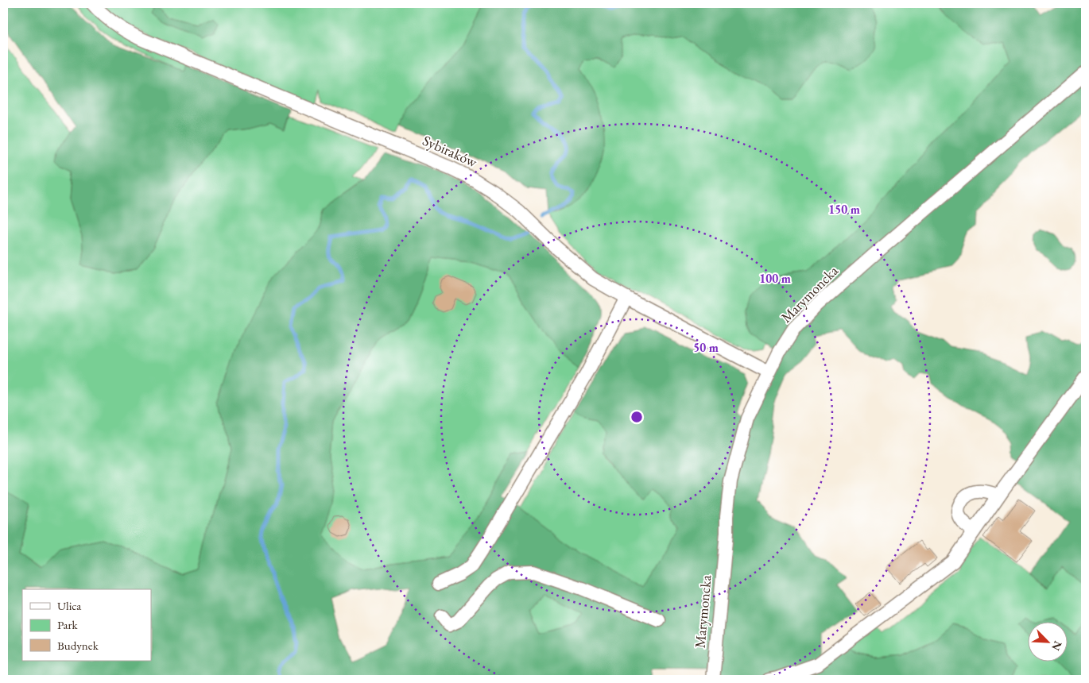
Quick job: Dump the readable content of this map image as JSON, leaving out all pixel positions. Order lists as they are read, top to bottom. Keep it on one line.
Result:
{"streets":{"street":["Sybiraków","Marymoncka"]},"crossings":[["Sybiraków","Marymoncka"]],"legend":["Ulica","Park","Budynek"],"north":"bottom right","rings":["150 m","100 m","50 m"]}
